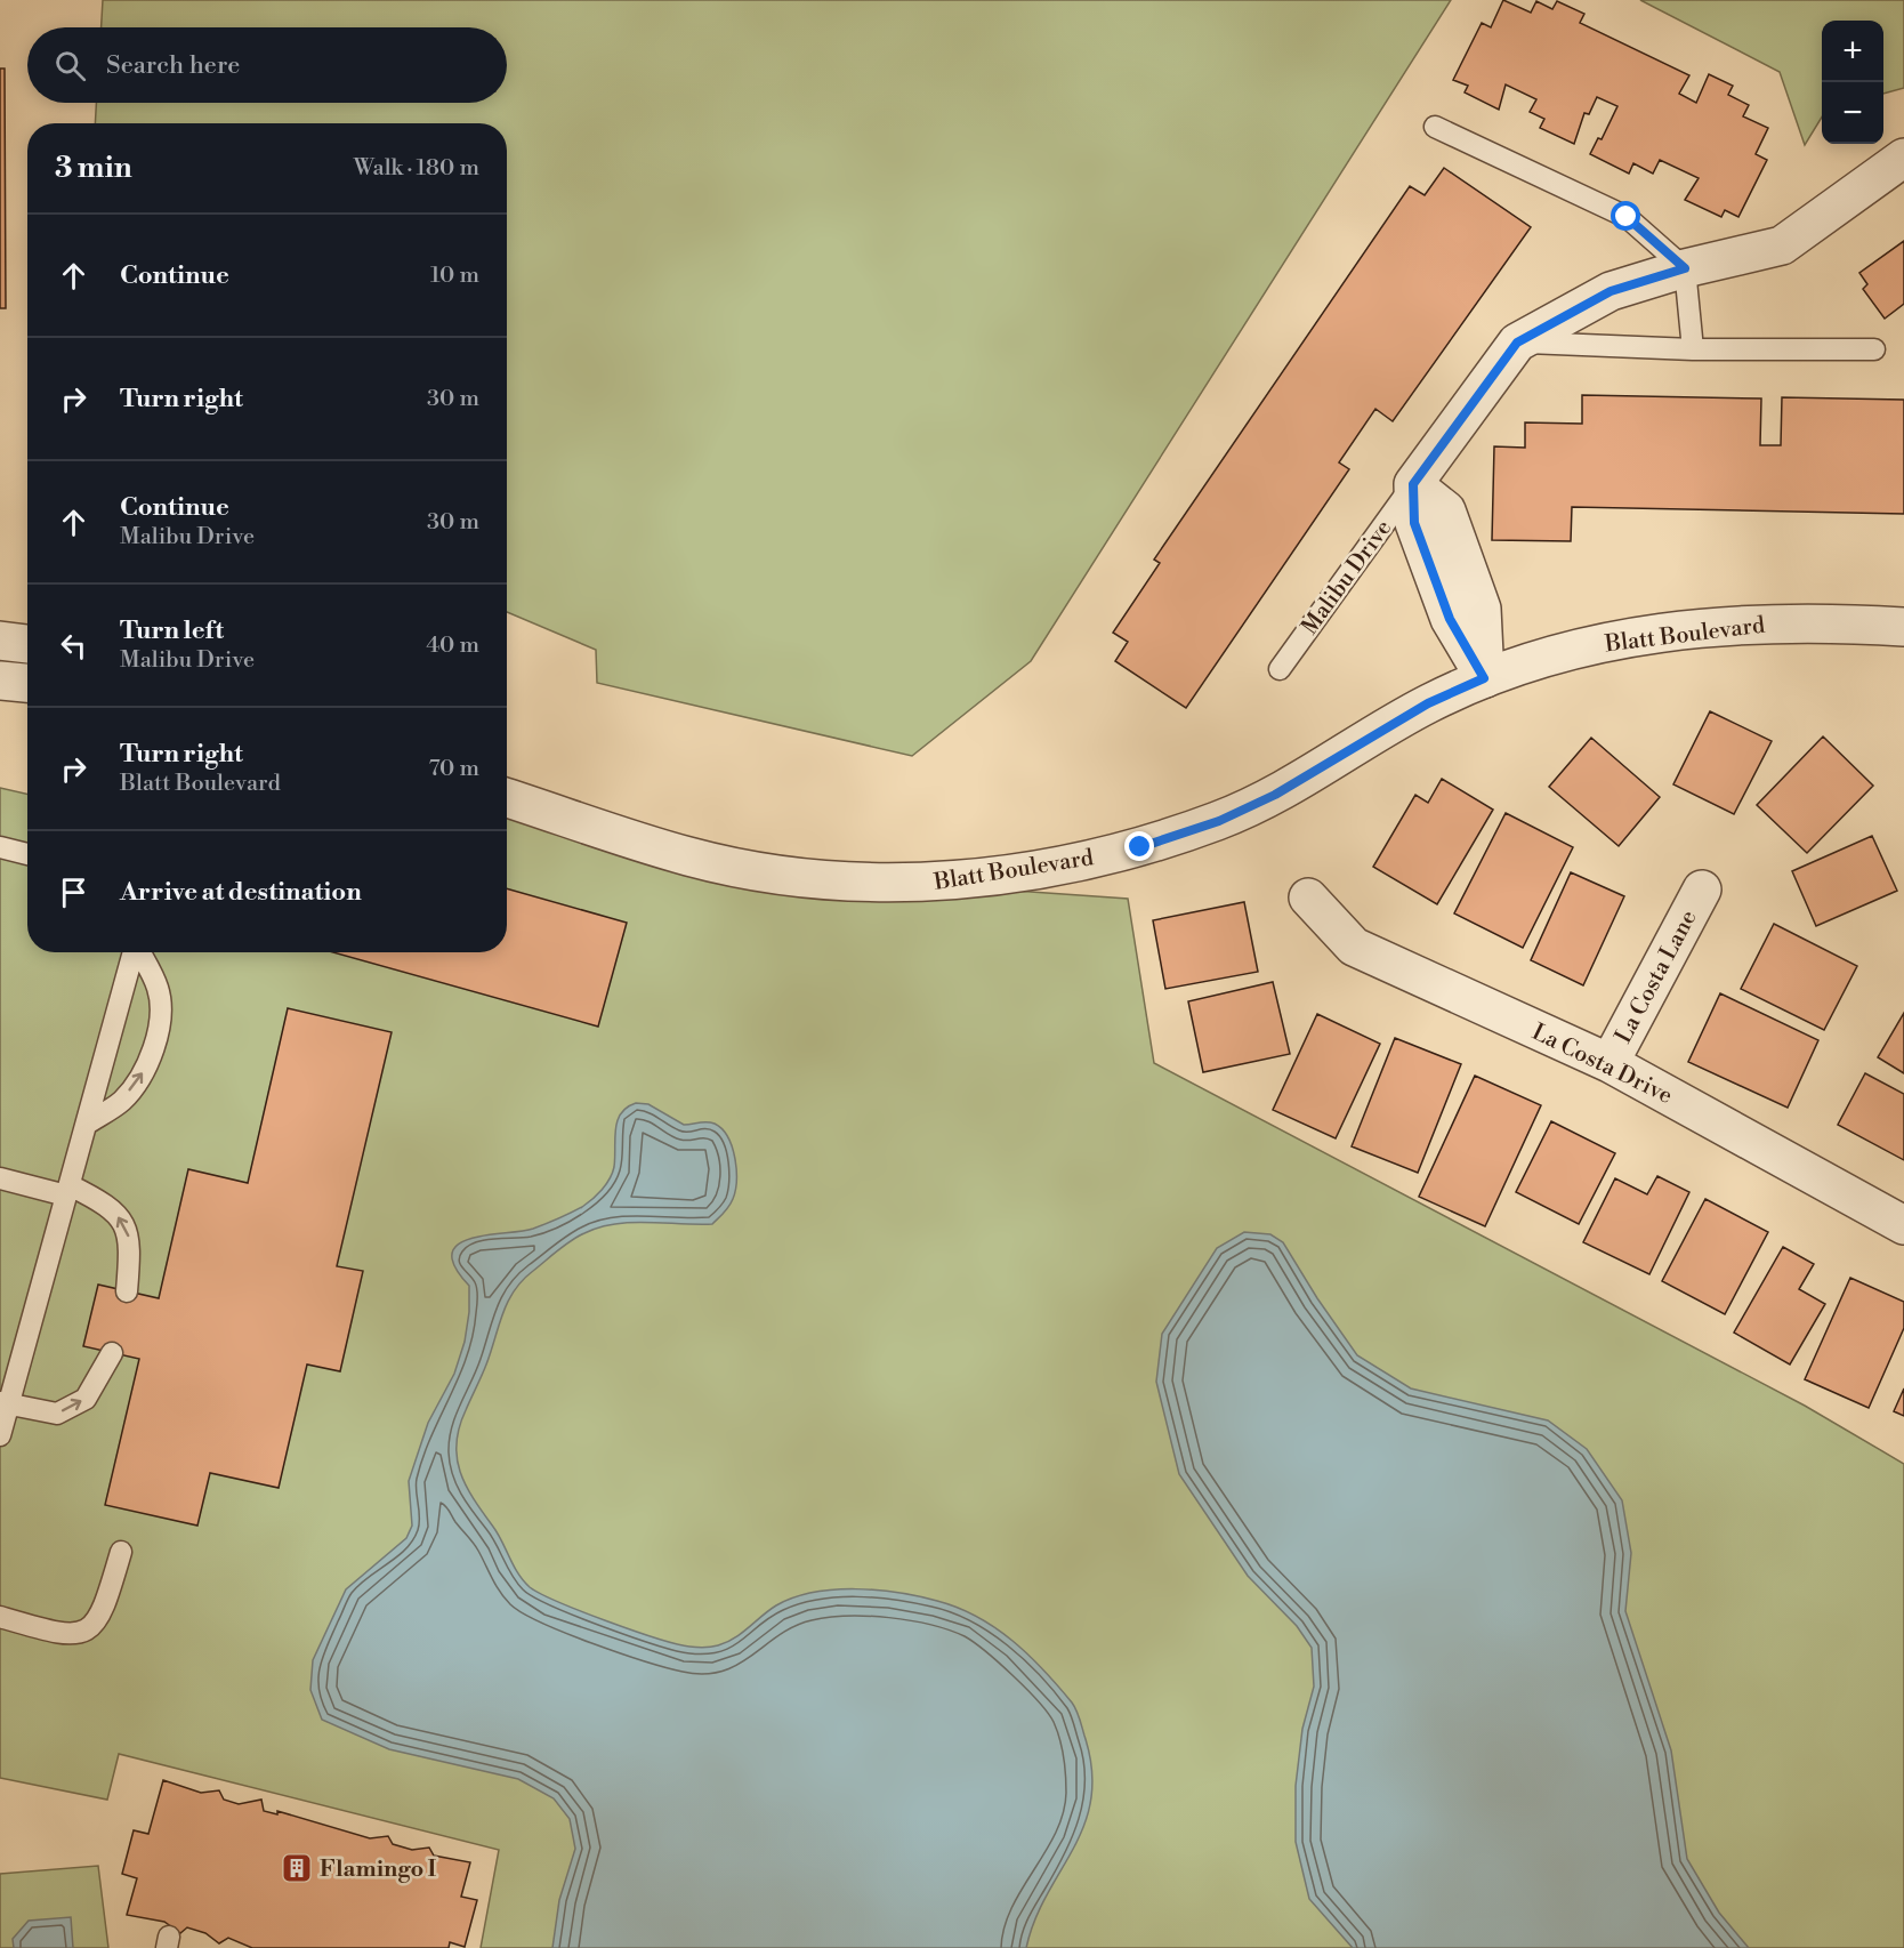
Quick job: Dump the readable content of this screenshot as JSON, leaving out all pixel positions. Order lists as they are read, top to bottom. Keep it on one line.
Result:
{"streets":{"street":["Malibu Drive","Blatt Boulevard","La Costa Lane","La Costa Drive"]},"crossings":[["La Costa Lane","La Costa Drive"]],"places":{"building":["Flamingo I"]},"page":{"map_buttons":["+","−"],"search":"Search here","heading":["3 min","Walk · 180 m"],"list":[["Continue","10 m"],["Turn right","30 m"],["Continue","Malibu Drive","30 m"],["Turn left","Malibu Drive","40 m"],["Turn right","Blatt Boulevard","70 m"],"Arrive at destination"]}}
